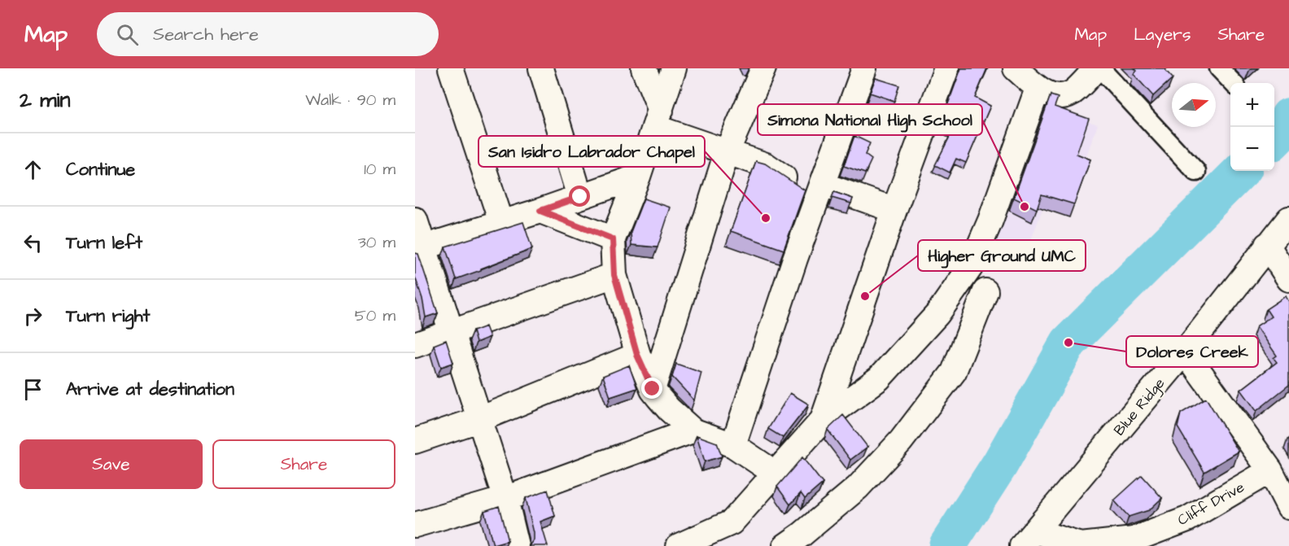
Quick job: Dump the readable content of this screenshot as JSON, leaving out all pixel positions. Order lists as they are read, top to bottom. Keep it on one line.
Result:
{"streets":{"street":["Blue Ridge","Cliff Drive"]},"crossings":[["Blue Ridge","Cliff Drive"]],"places":["Simona National High School","San Isidro Labrador Chapel","Higher Ground UMC","Dolores Creek"],"north":"right","page":{"header":"Map","search":"Search here","nav":["Map","Layers","Share"],"heading":["2 min","Walk · 90 m"],"map_buttons":["+","−"],"list":[["Continue","10 m"],["Turn left","30 m"],["Turn right","50 m"],"Arrive at destination"],"buttons":["Save","Share"]}}
